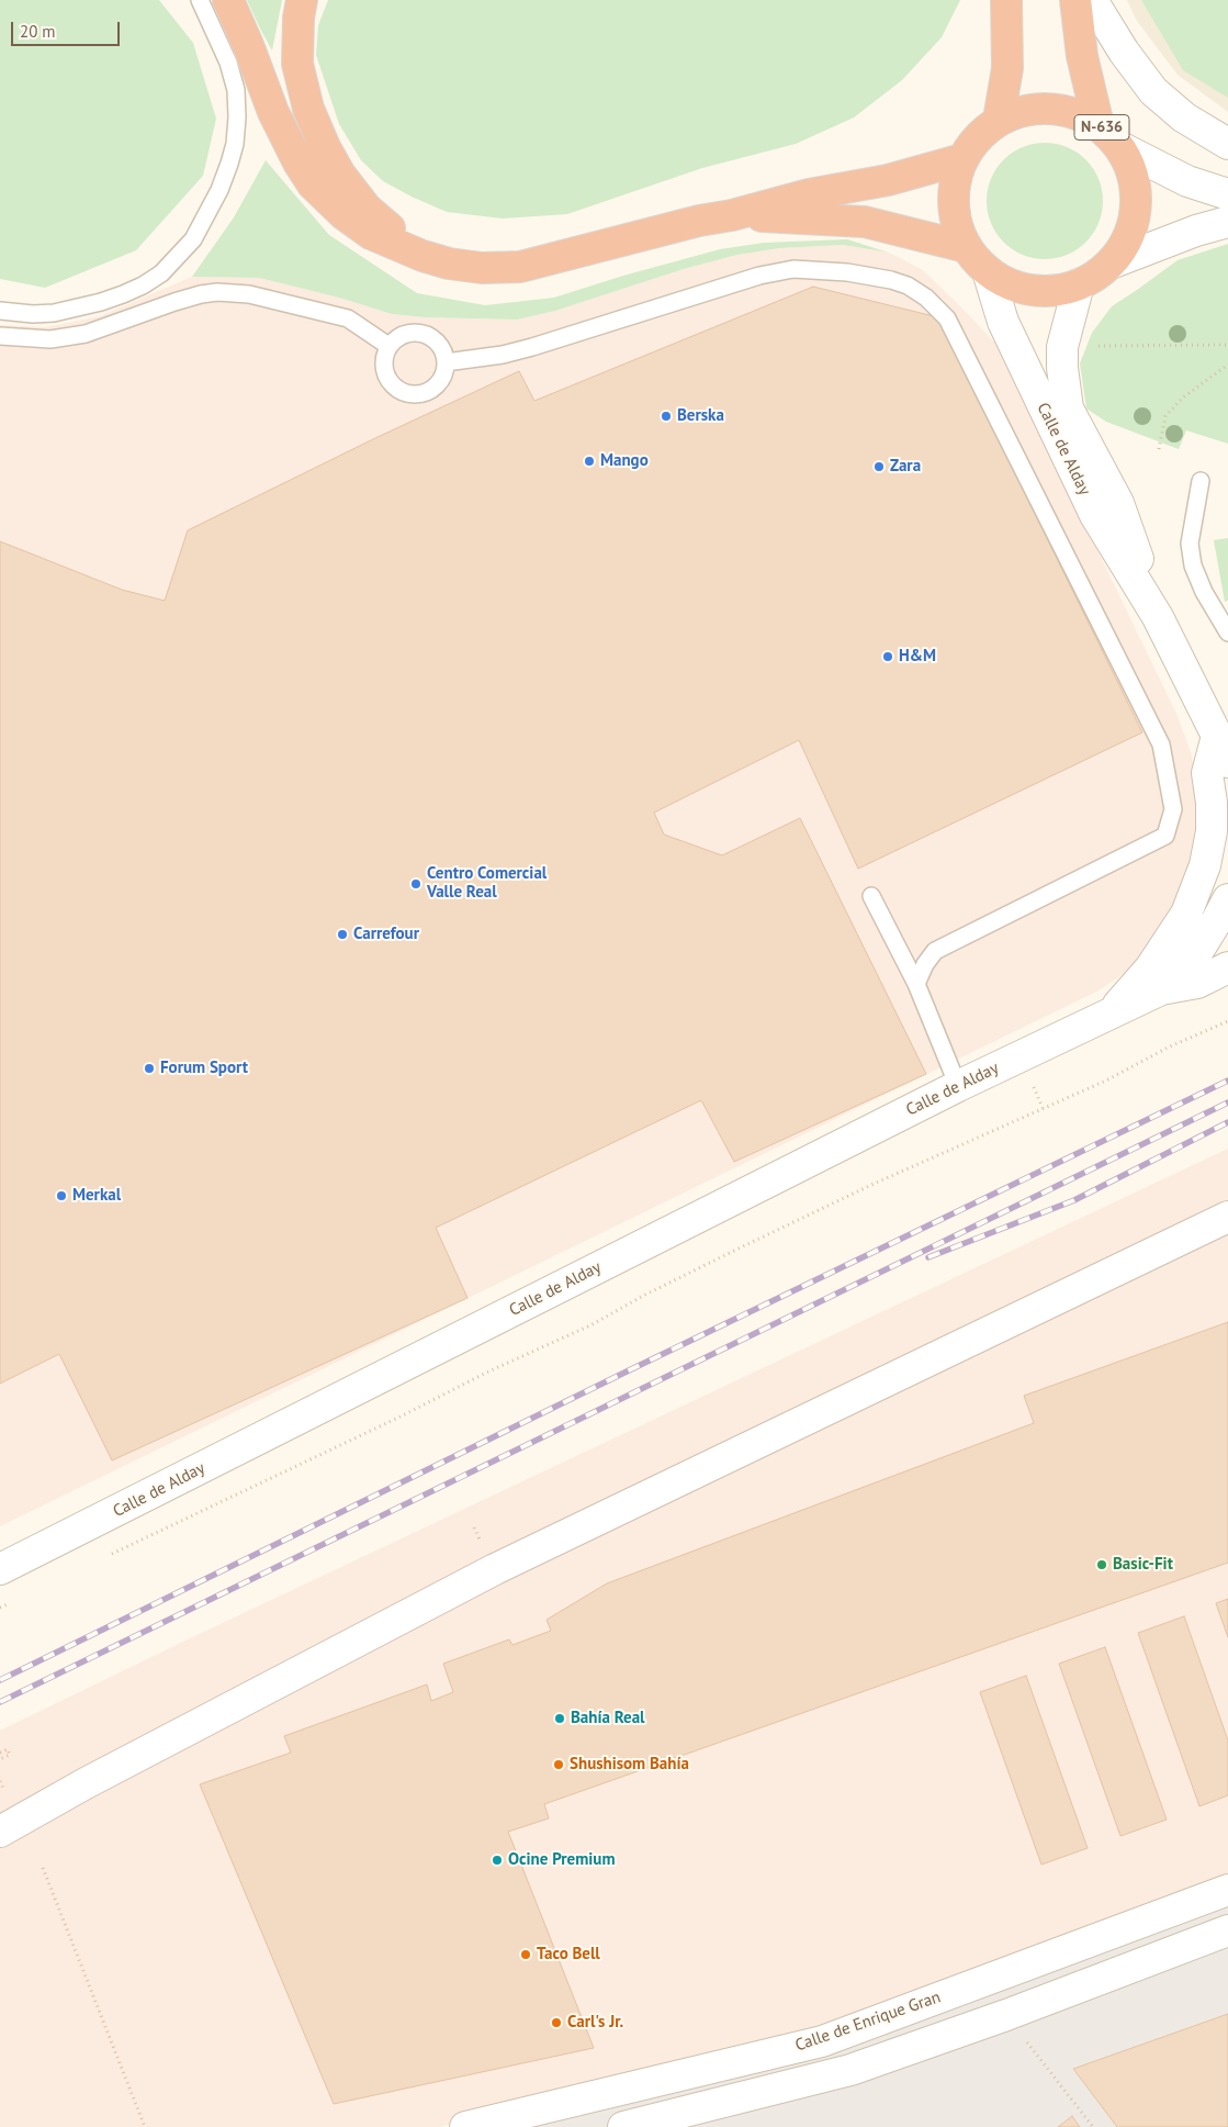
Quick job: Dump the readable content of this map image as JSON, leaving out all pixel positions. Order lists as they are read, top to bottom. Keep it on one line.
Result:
{"streets":{"highway":["N-636"],"street":["Calle de Alday","Calle de Enrique Gran"]},"crossings":[["N-636","Calle de Alday"]],"places":["Berska","Mango","Zara","H&M","Centro Comercial Valle Real","Carrefour","Forum Sport","Merkal","Basic-Fit","Bahía Real","Shushisom Bahía","Ocine Premium","Taco Bell","Carl's Jr."],"scale_bar":"20 m"}
